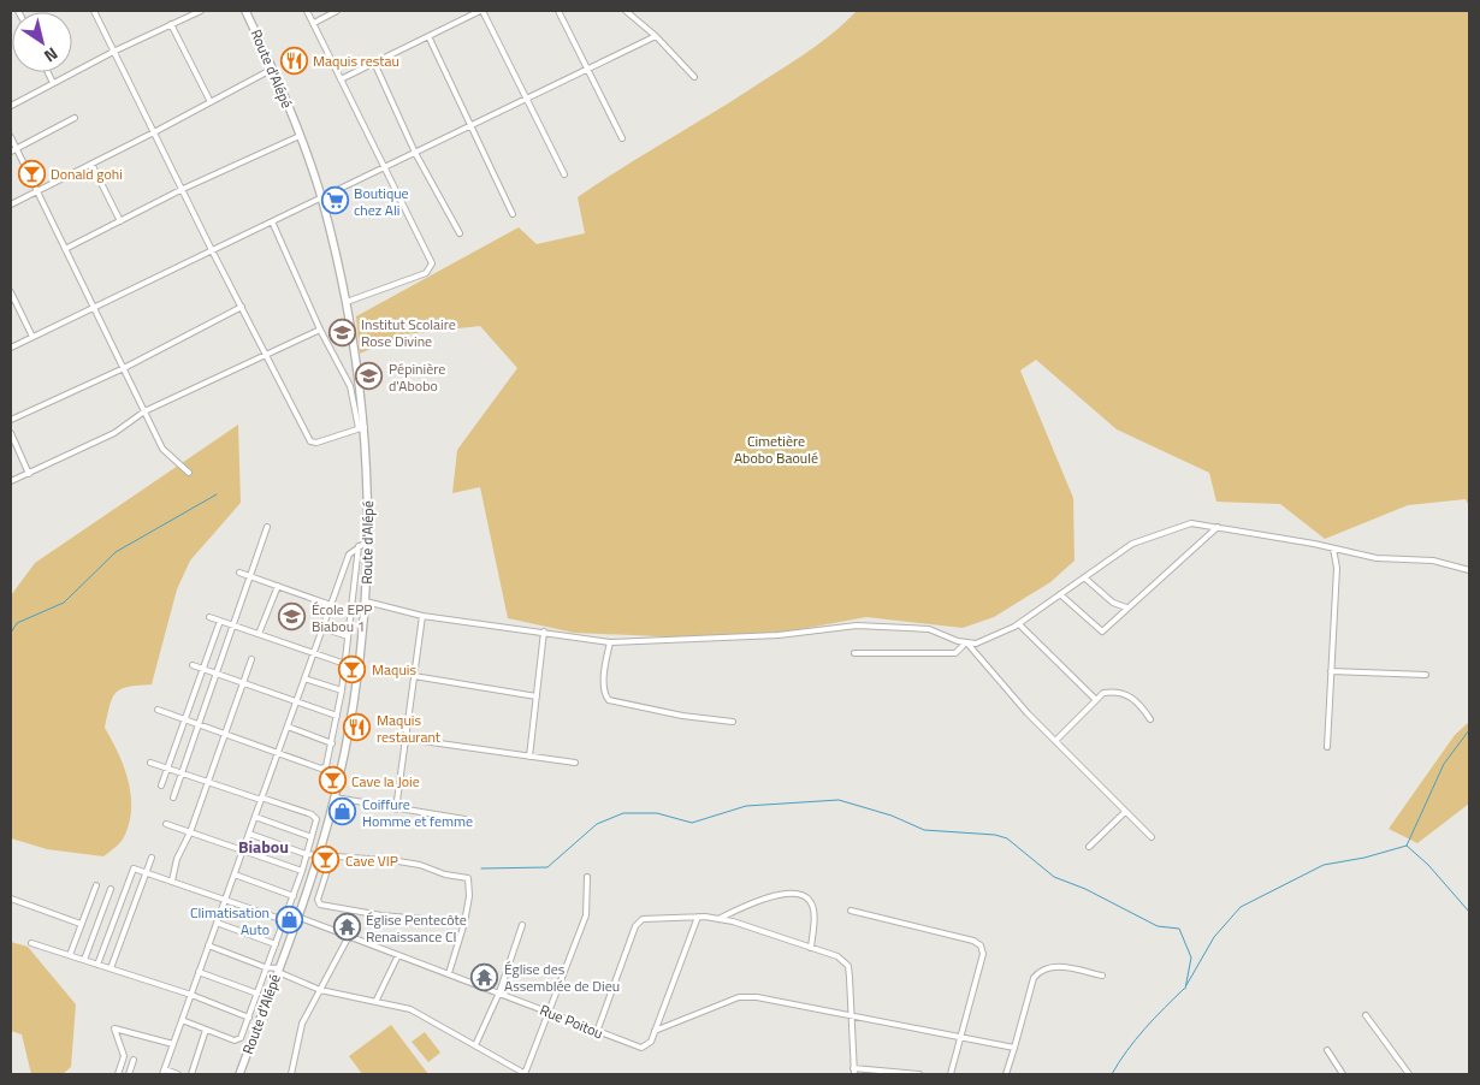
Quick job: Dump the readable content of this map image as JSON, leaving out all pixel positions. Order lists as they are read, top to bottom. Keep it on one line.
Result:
{"streets":{"main road":["Route d'Alépé"],"street":["Rue Poitou"]},"crossings":[["Route d'Alépé","Rue Poitou"]],"districts":["Biabou"],"parks":["Cimetière Abobo Baoulé"],"places":{"restaurant":["Maquis restau","Maquis restaurant"],"bar":["Donald gohi","Maquis","Cave la Joie","Cave VIP"],"supermarket":["Boutique chez Ali"],"school or university":["Institut Scolaire Rose Divine","Pépinière d'Abobo","École EPP Biabou 1"],"shop":["Coiffure Homme et femme","Climatisation Auto"],"temple":["Église Pentecôte Renaissance CI","Église des Assemblée de Dieu"]},"north":"bottom right"}
